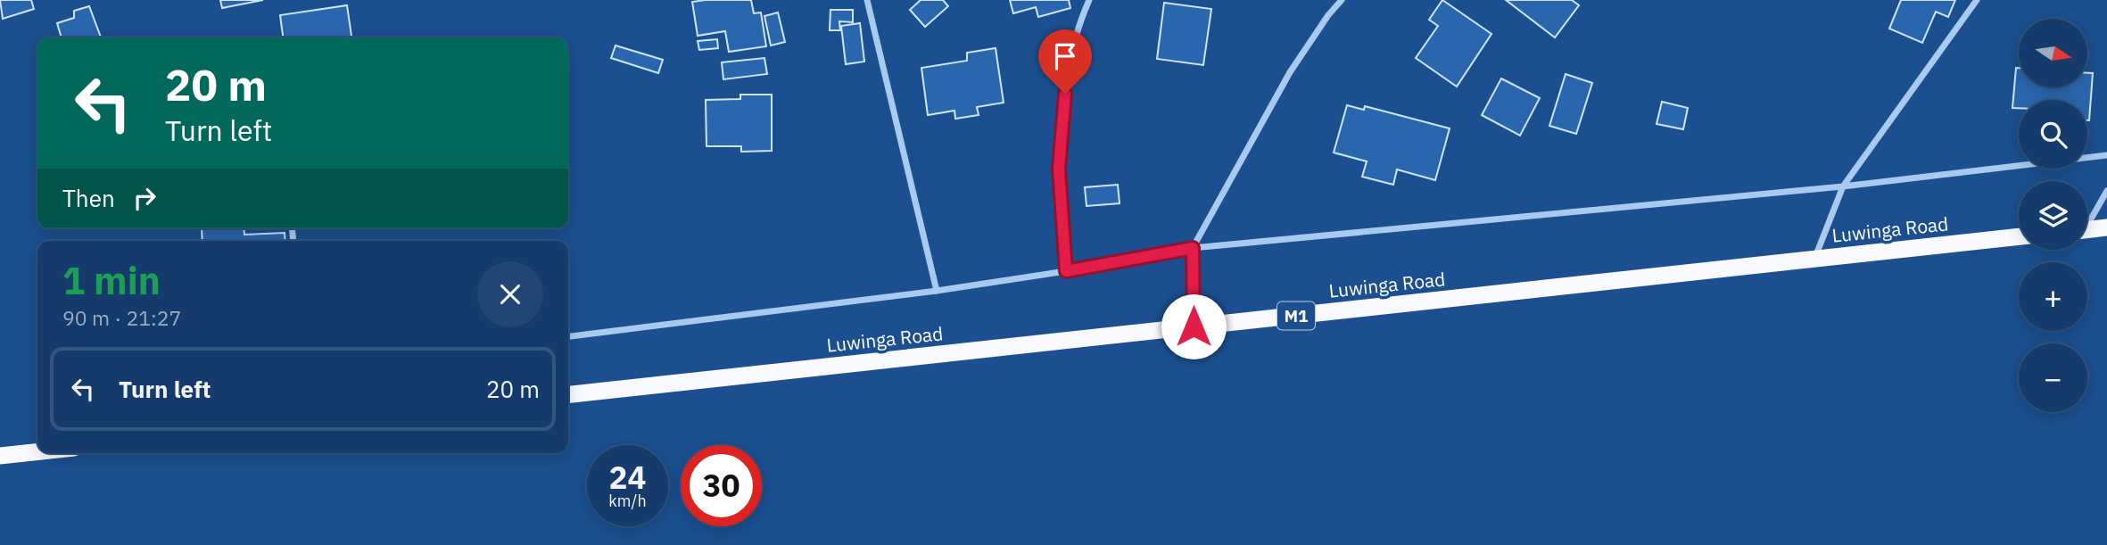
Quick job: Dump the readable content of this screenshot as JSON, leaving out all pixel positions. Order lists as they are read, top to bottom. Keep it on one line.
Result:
{"streets":{"highway":["Luwinga Road","M1"]},"north":"right","page":{"map_buttons":["+","−"],"turn":["20 m","Turn left"],"then":"Then","heading":["1 min","90 m · 21:27"],"list":[{"name":"Turn left","value":"20 m"}],"speed":"24 km/h","limit":"30"}}
